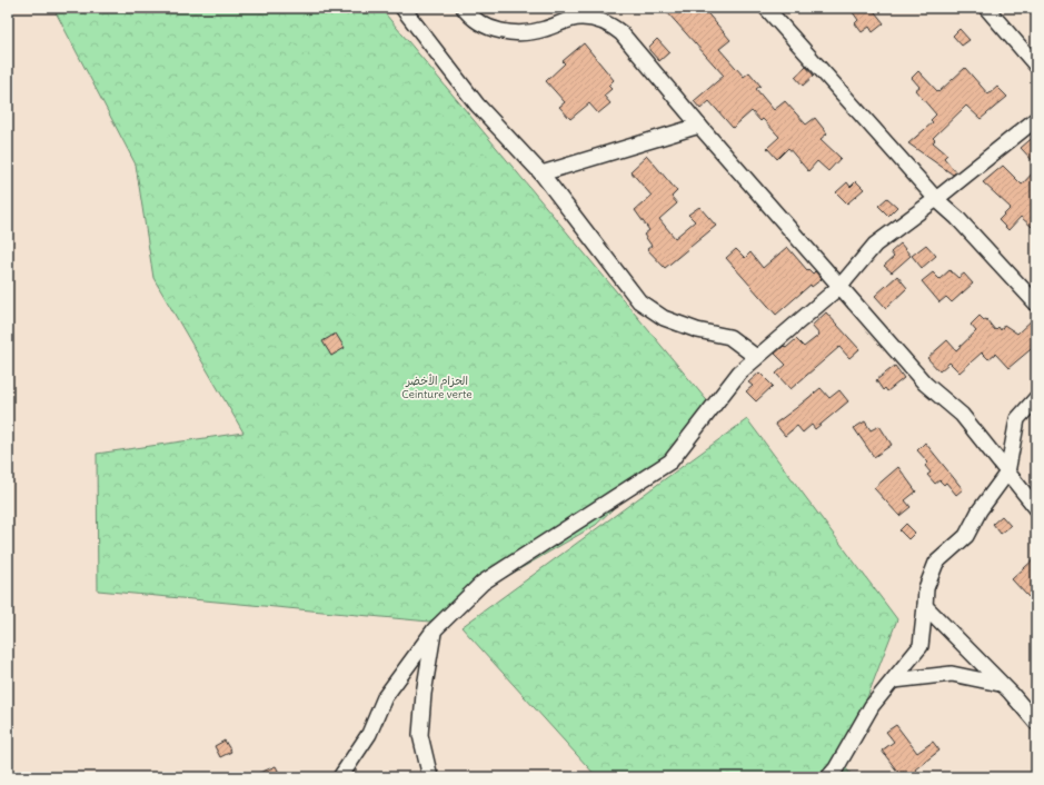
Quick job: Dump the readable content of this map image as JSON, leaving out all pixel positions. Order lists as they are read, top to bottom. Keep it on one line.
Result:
{"parks":["الحزام الأخضر Ceinture verte"]}
